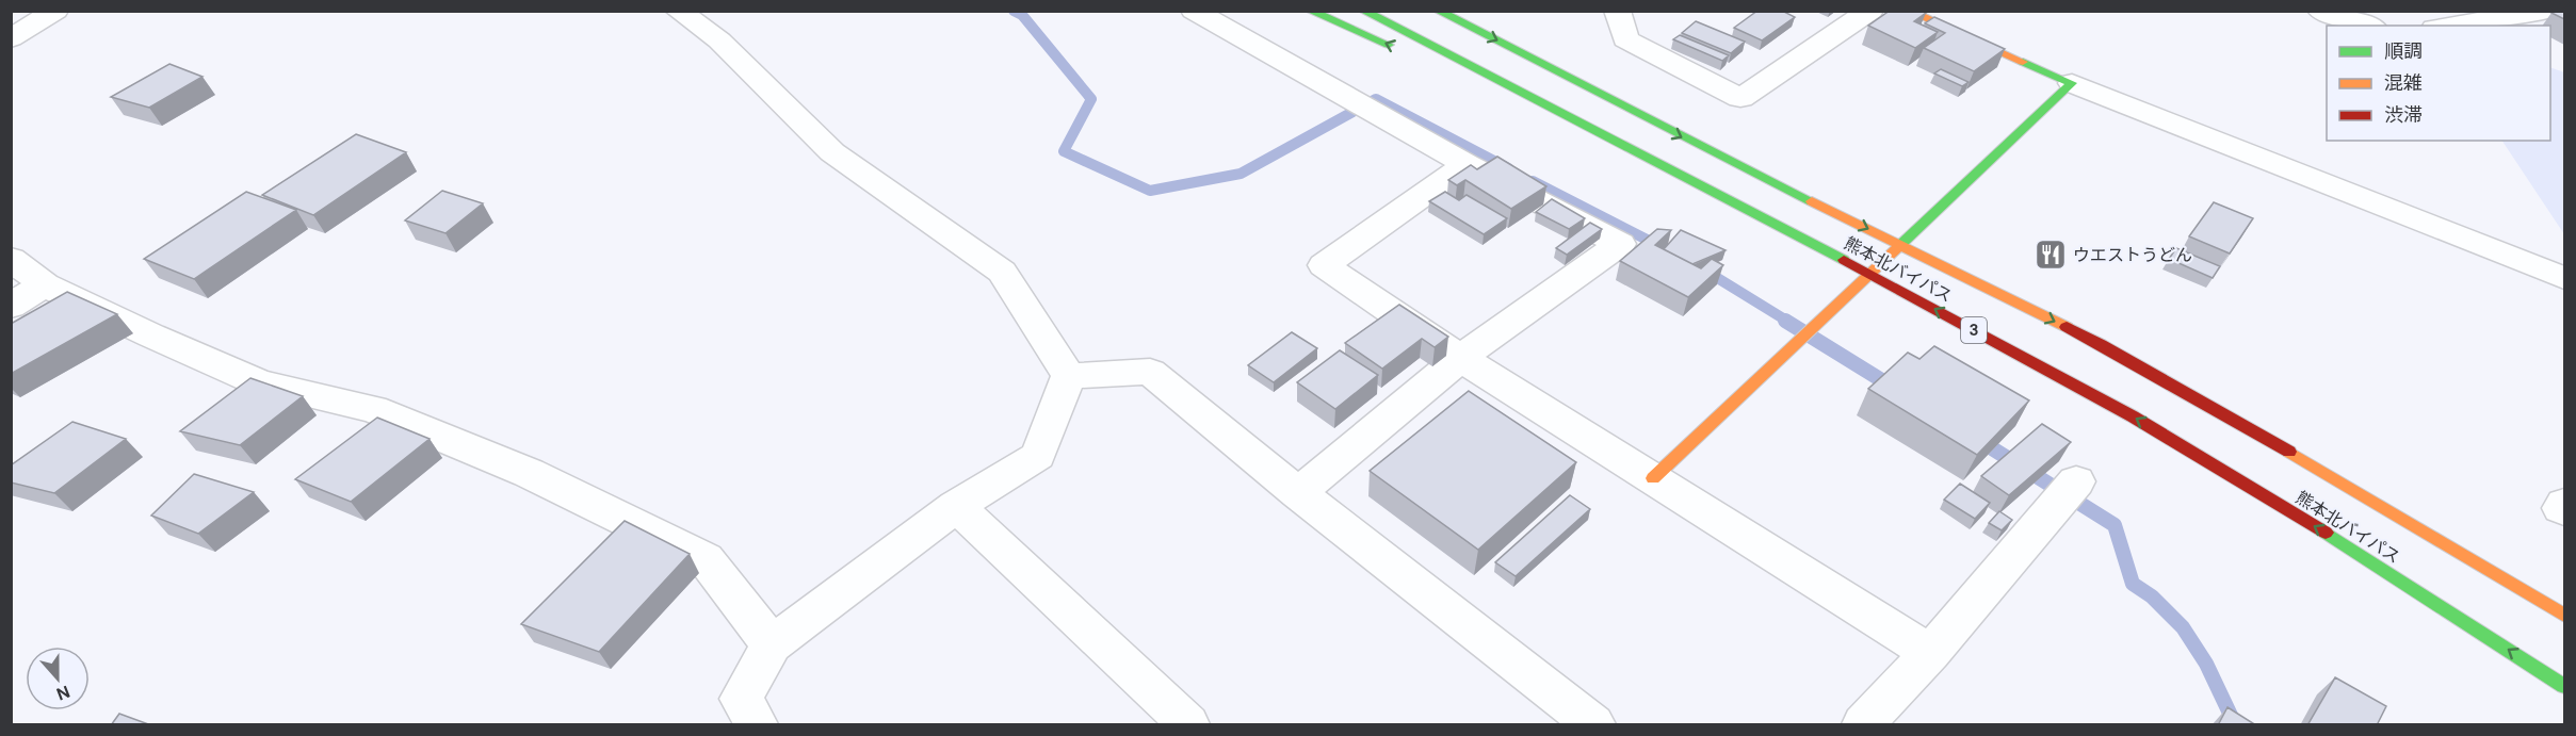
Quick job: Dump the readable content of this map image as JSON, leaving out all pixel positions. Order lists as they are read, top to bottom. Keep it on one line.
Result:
{"streets":{"main road":["熊本北バイパス","3"]},"places":{"restaurant":["ウエストうどん"]},"legend":["順調","混雑","渋滞"],"north":"bottom"}
